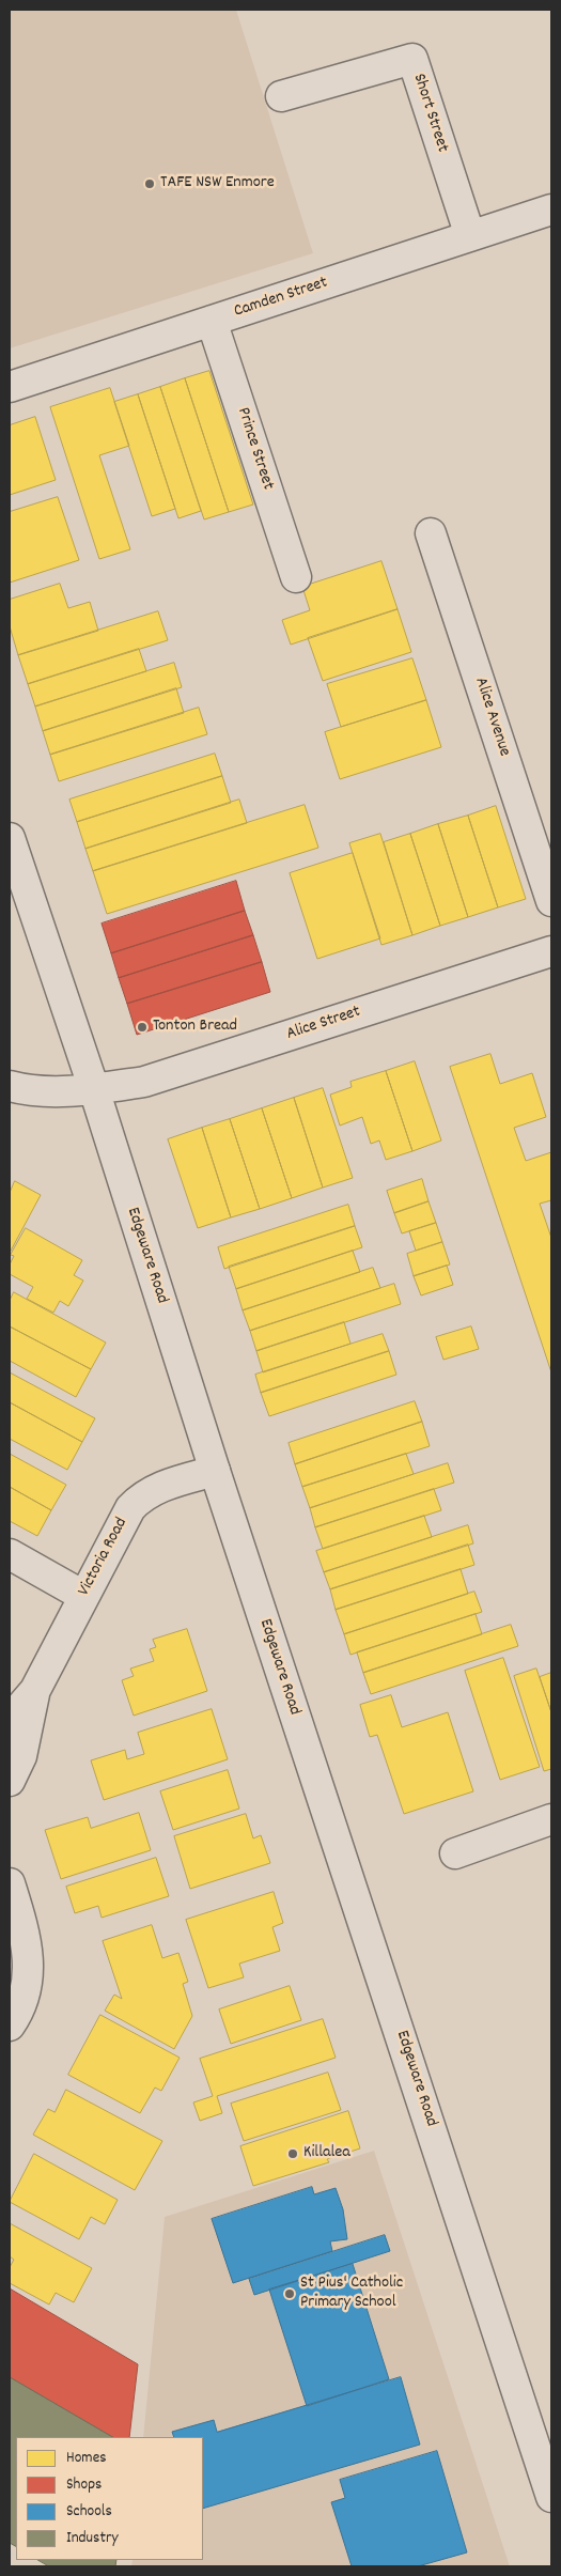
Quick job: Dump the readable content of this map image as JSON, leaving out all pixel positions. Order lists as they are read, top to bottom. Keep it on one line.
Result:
{"streets":{"street":["Short Street","Camden Street","Prince Street","Alice Avenue","Alice Street","Edgeware Road","Victoria Road"]},"crossings":[["Short Street","Camden Street"],["Camden Street","Prince Street"],["Alice Street","Edgeware Road"],["Edgeware Road","Victoria Road"]],"places":["TAFE NSW Enmore","Tonton Bread","Killalea","St Pius' Catholic Primary School"],"legend":["Homes","Shops","Schools","Industry"]}
